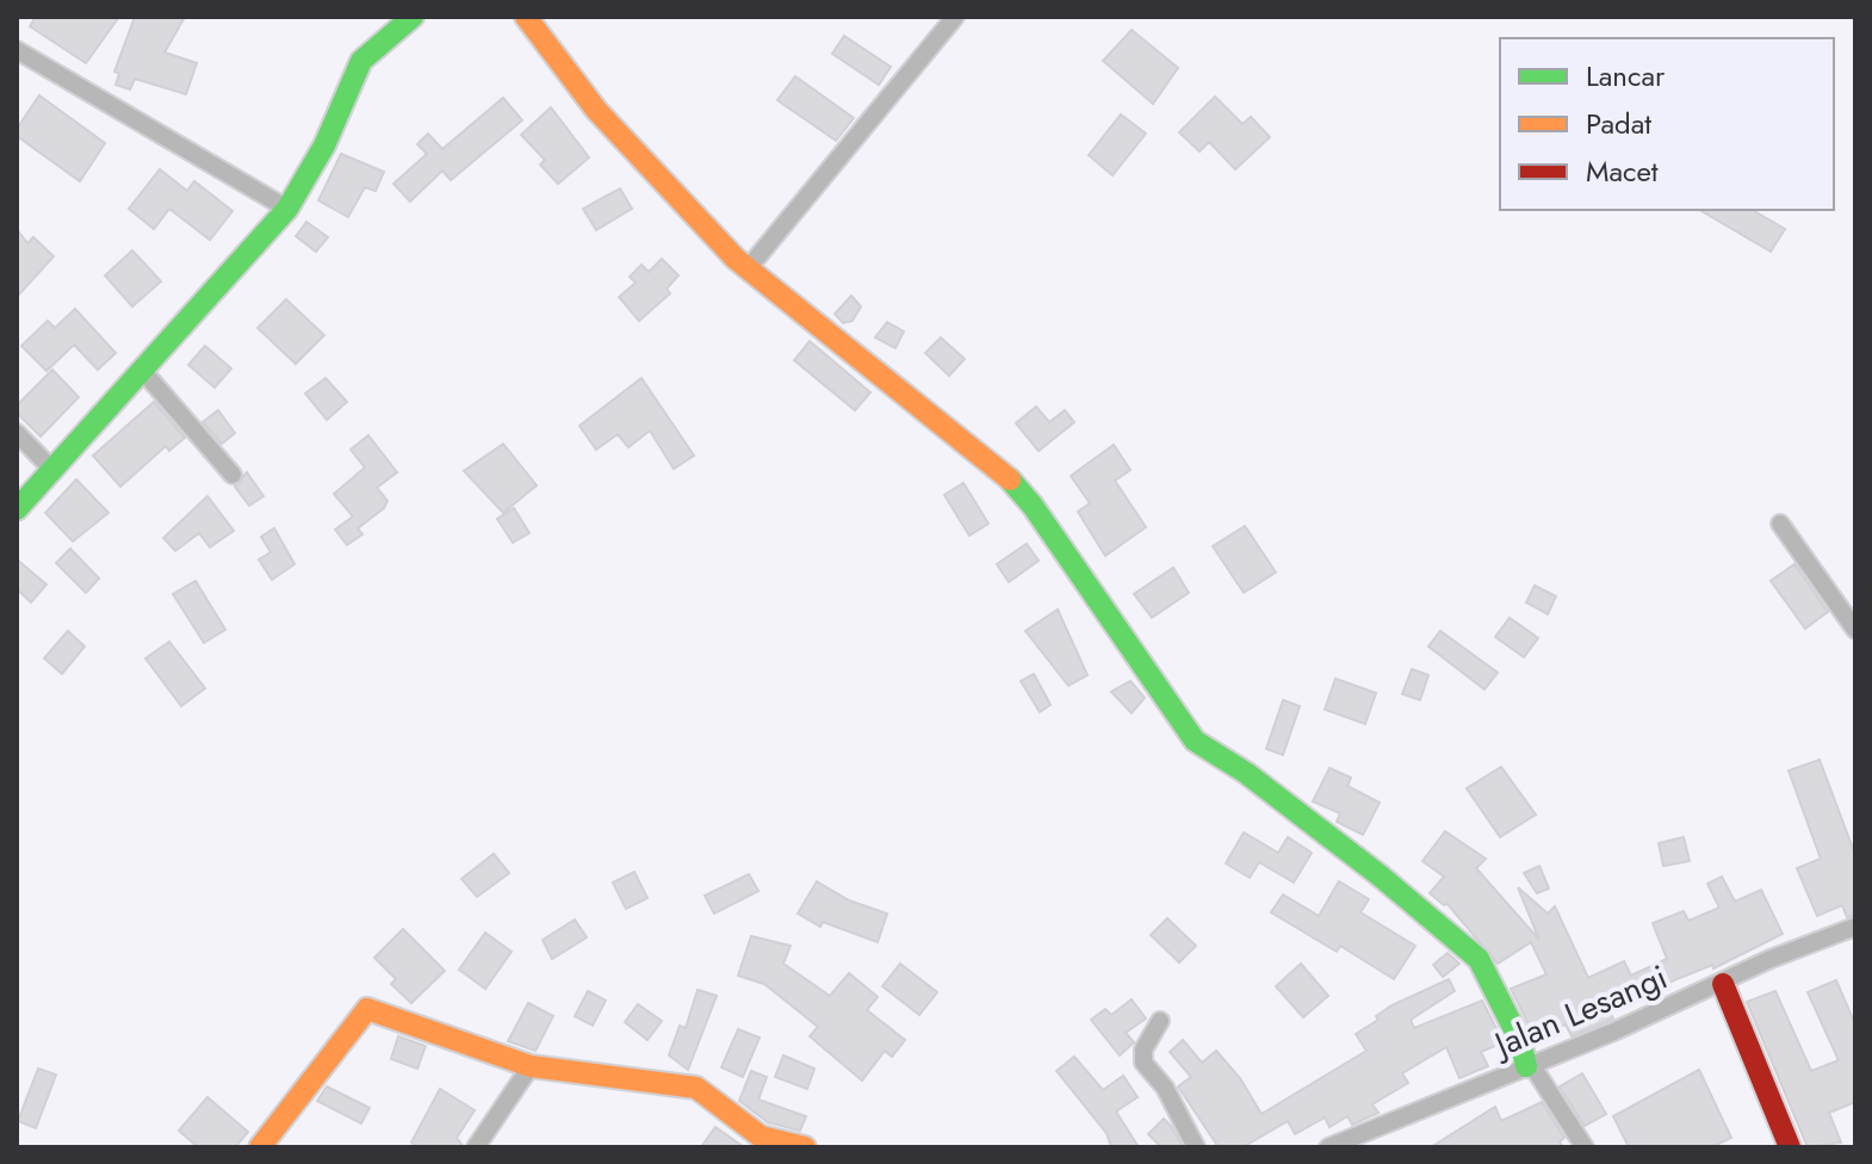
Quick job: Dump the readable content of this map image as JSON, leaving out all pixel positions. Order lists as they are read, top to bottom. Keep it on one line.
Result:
{"streets":{"street":["Jalan Lesangi"]},"legend":["Lancar","Padat","Macet"]}
